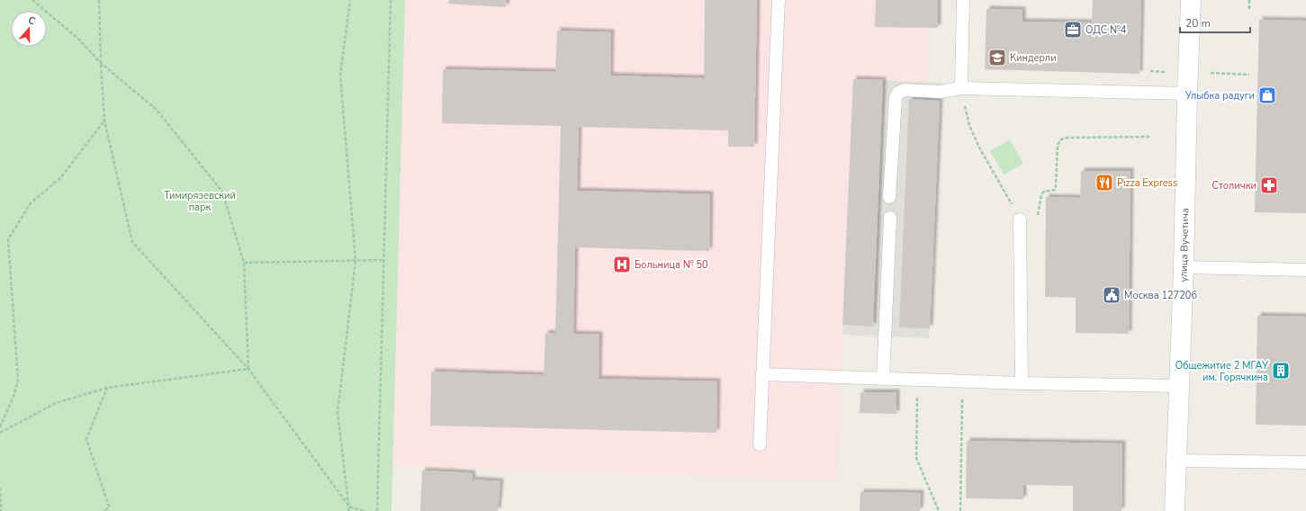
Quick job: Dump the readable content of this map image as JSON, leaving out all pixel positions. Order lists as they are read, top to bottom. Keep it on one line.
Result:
{"streets":{"street":["улица Вучетича"]},"parks":["Тимирязевский парк"],"places":{"office":["ОДС №4"],"school or university":["Киндерли"],"shop":["Улыбка радуги"],"restaurant":["Pizza Express"],"pharmacy":["Столички"],"hospital":["Больница № 50"],"public building":["Москва 127206"],"building":["Общежитие 2 МГАУ им. Горячкина"]},"scale_bar":"20 m","north":"top"}
